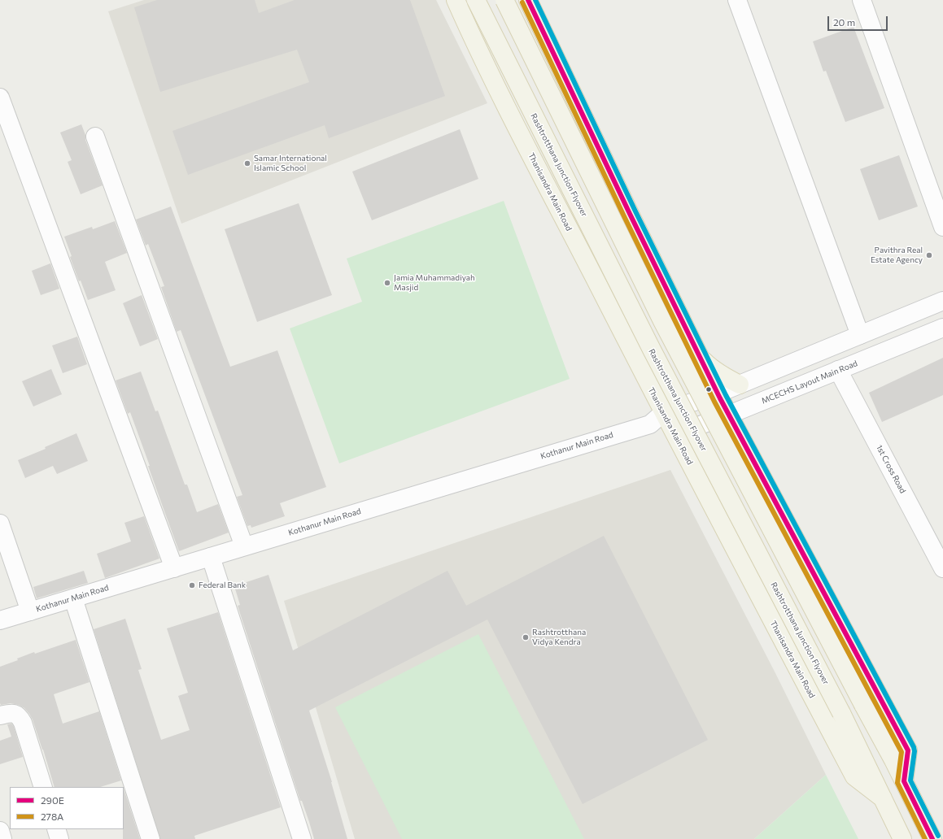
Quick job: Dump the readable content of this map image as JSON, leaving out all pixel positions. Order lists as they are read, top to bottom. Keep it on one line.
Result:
{"streets":{"main road":["Rashtrotthana Junction Flyover","Thanisandra Main Road"],"street":["MCECHS Layout Main Road","Kothanur Main Road","1st Cross Road"]},"crossings":[["Rashtrotthana Junction Flyover","Thanisandra Main Road"],["Thanisandra Main Road","MCECHS Layout Main Road"],["MCECHS Layout Main Road","1st Cross Road"]],"places":["Samar International Islamic School","Pavithra Real Estate Agency","Jamia Muhammadiyah Masjid","Federal Bank","Rashtrotthana Vidya Kendra"],"lines":["transit line 290E","transit line 278A"],"legend":["290E","278A"],"scale_bar":"20 m"}
